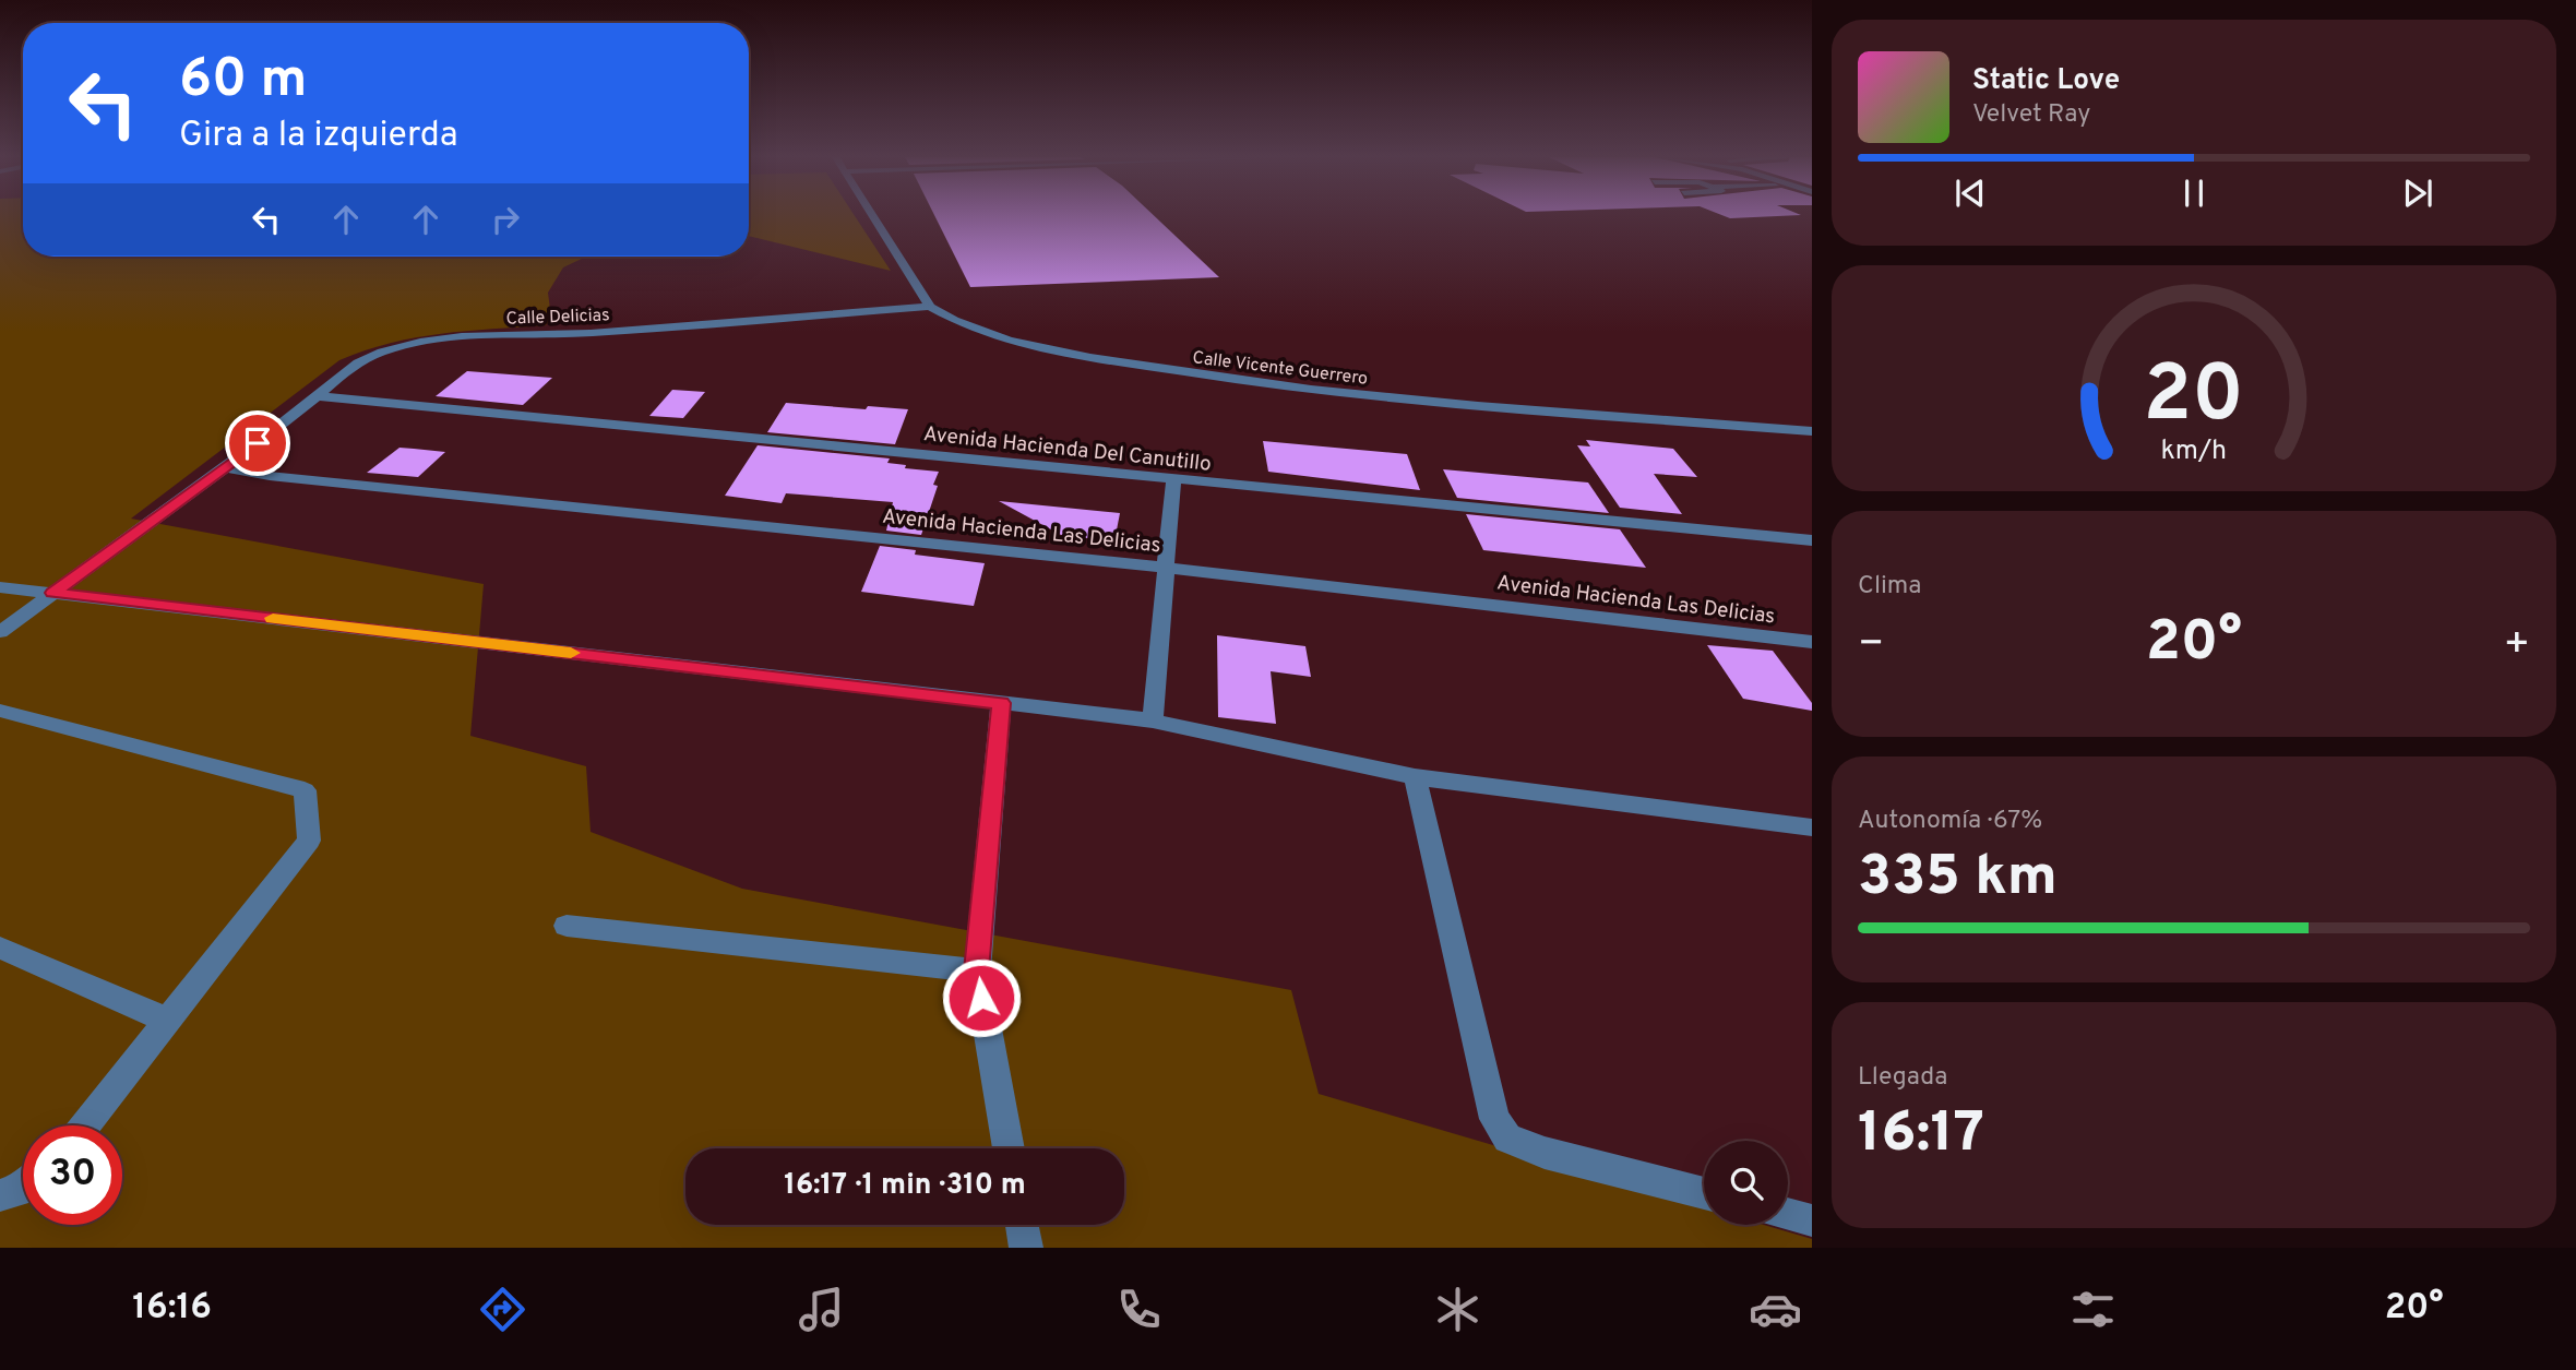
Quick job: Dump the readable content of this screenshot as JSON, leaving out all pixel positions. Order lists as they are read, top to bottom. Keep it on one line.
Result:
{"streets":{"street":["Calle Delicias","Calle Vicente Guerrero","Avenida Hacienda Del Canutillo","Avenida Hacienda Las Delicias"]},"crossings":[["Calle Delicias","Calle Vicente Guerrero"],["Calle Delicias","Avenida Hacienda Del Canutillo"],["Calle Delicias","Avenida Hacienda Las Delicias"]],"page":{"turn":["60 m","Gira a la izquierda"],"song":["Static Love","Velvet Ray"],"tile":["Clima",["Autonomía · 67%","335 km"],["Llegada","16:17"]],"heat":["−","20°","+"],"limit":"30","trip":"16:17 · 1 min · 310 m","tabs":["16:16","20°"],"gauge":["20","km/h"]}}
